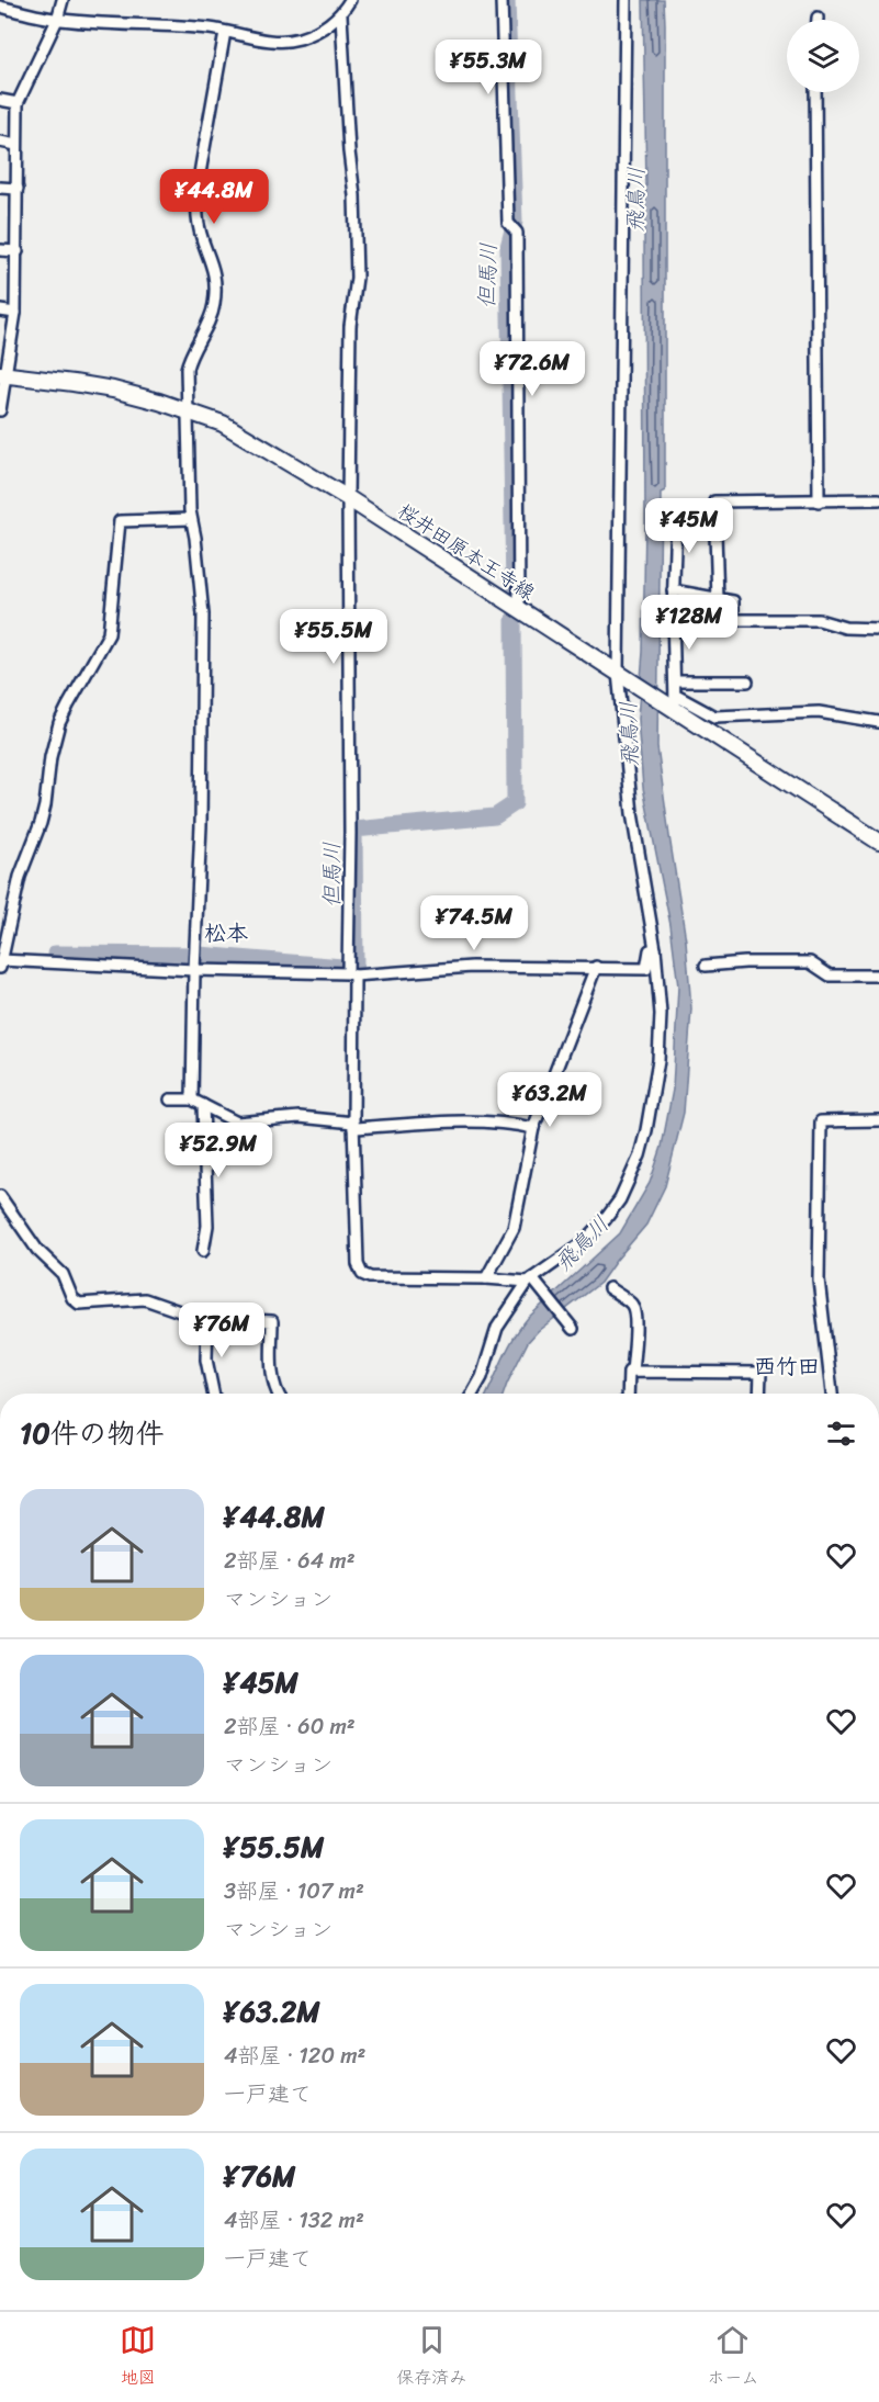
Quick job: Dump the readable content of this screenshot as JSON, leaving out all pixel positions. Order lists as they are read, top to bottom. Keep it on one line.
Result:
{"streets":{"main road":["桜井田原本王寺線"]},"districts":["松本","西竹田"],"water":["飛鳥川","但馬川"],"page":{"price":["¥55.3M","¥44.8M","¥72.6M","¥45M","¥128M","¥55.5M","¥74.5M","¥63.2M","¥52.9M","¥76M"],"heading":"10件の物件","list":[{"name":"¥44.8M","note":"2部屋 · 64 m² · マンション"},{"name":"¥45M","note":"2部屋 · 60 m² · マンション"},{"name":"¥55.5M","note":"3部屋 · 107 m² · マンション"},{"name":"¥63.2M","note":"4部屋 · 120 m² · 一戸建て"},{"name":"¥76M","note":"4部屋 · 132 m² · 一戸建て"}],"tabs":["地図","保存済み","ホーム"]}}
